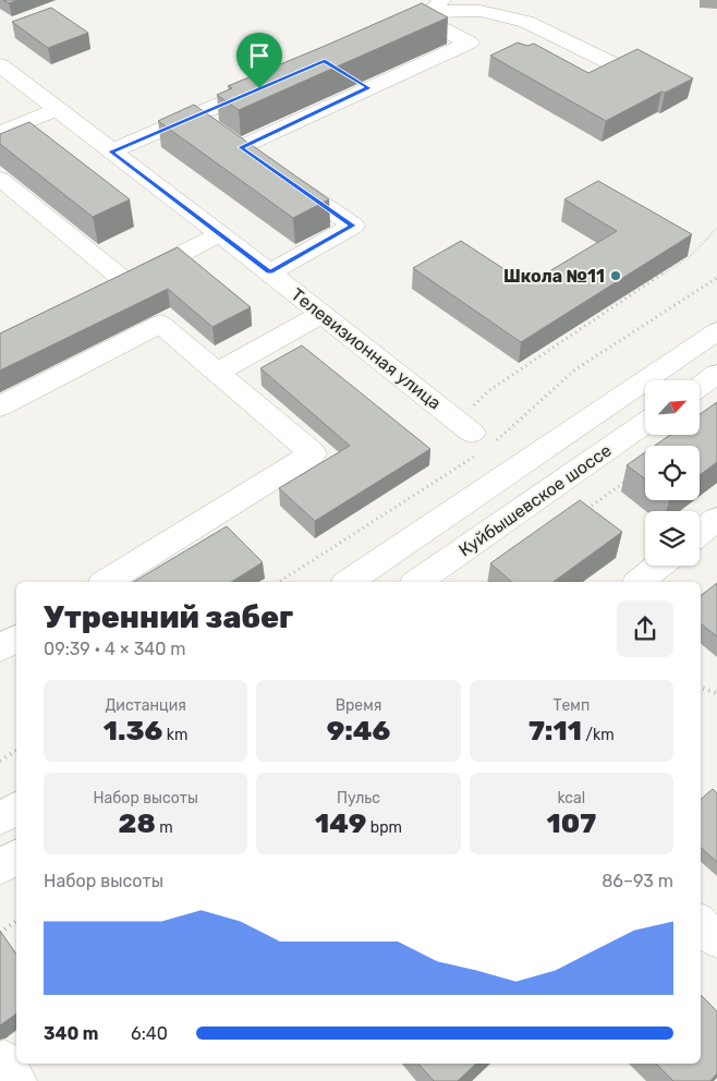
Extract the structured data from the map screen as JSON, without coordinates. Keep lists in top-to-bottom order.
{
  "streets": {
    "main road": ["Телевизионная улица", "Куйбышевское шоссе"]
  },
  "places": ["Школа №11"],
  "north": "top right",
  "page": {
    "heading": ["Утренний забег", "09:39 · 4 × 340 m"],
    "stats": [
      ["Дистанция", "1.36 km"],
      ["Время", "9:46"],
      ["Темп", "7:11 /km"],
      ["Набор высоты", "28 m"],
      ["Пульс", "149 bpm"],
      ["kcal", "107"]
    ],
    "chart": ["Набор высоты", "86–93 m"],
    "list": [
      {
        "name": "340 m",
        "note": "6:40"
      }
    ]
  }
}
